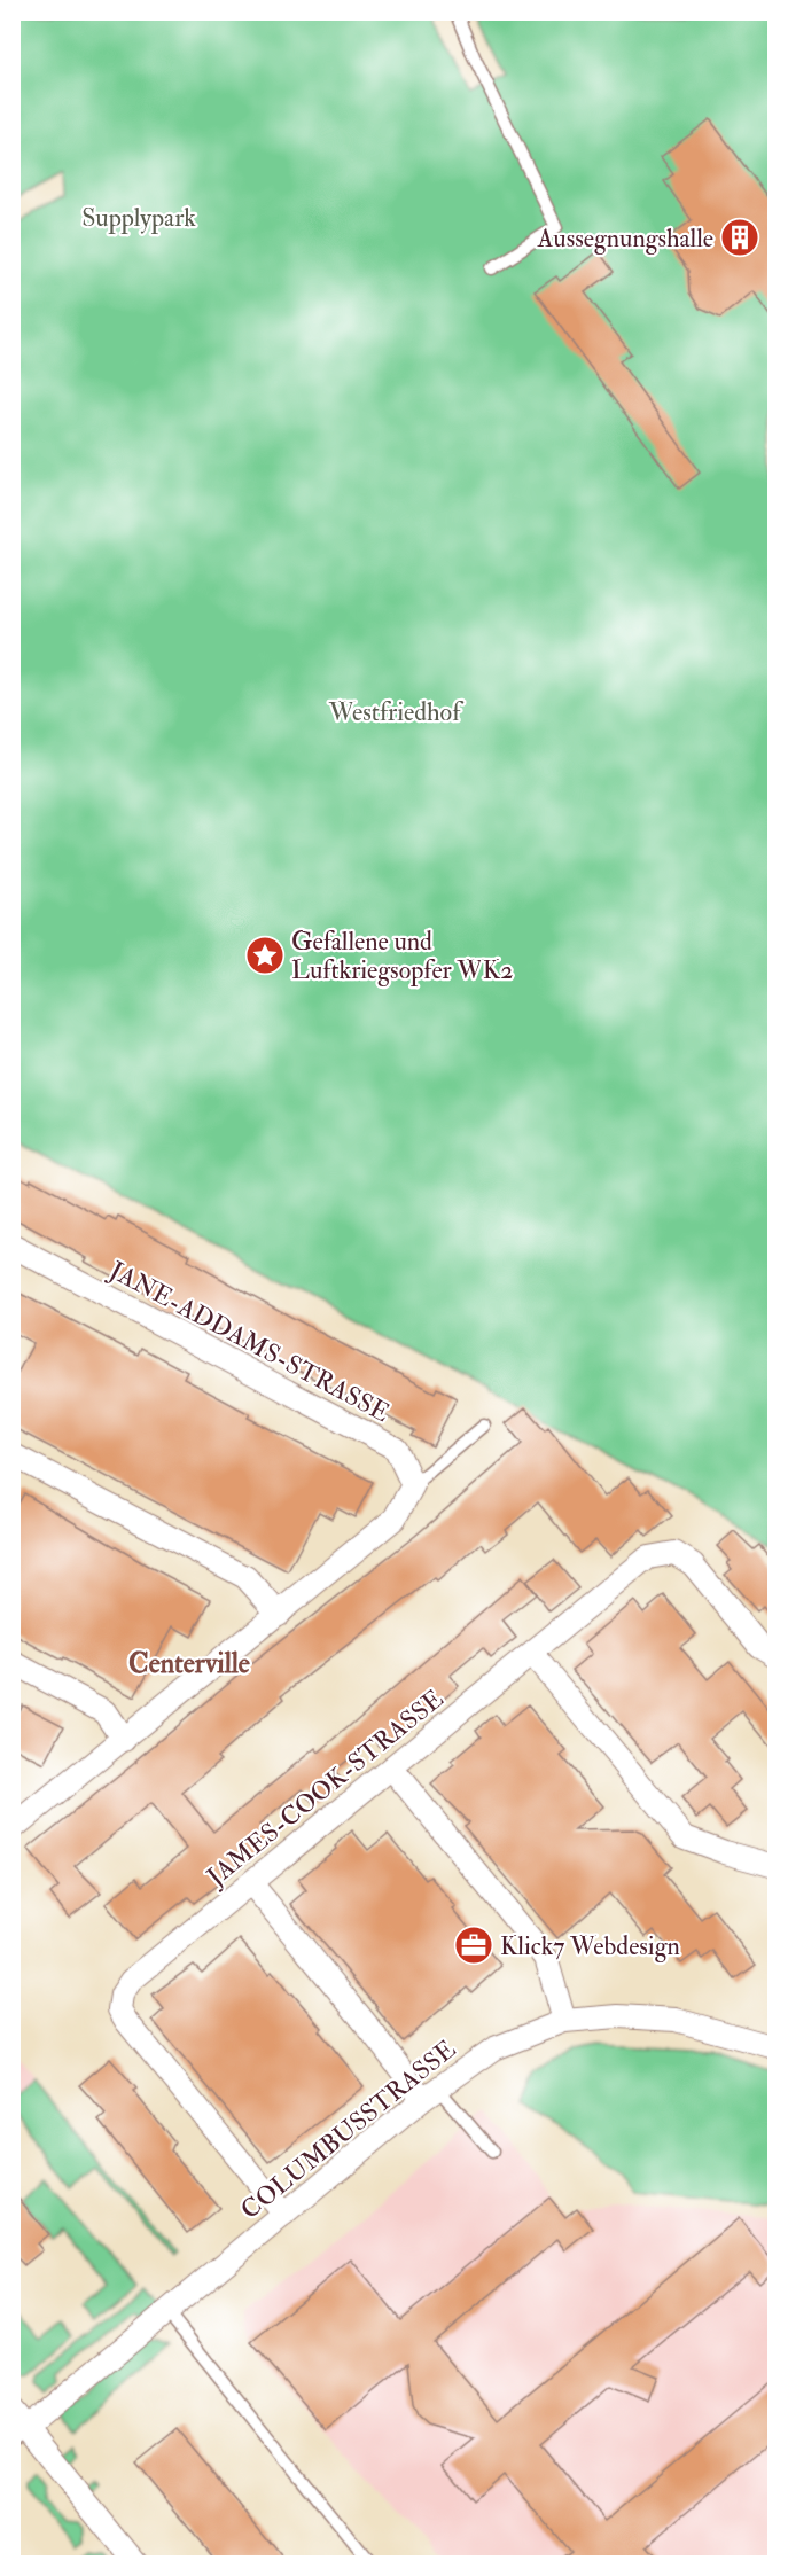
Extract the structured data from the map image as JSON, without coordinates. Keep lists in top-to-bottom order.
{
  "streets": {
    "street": ["JANE-ADDAMS-STRASSE", "JAMES-COOK-STRASSE", "COLUMBUSSTRASSE"]
  },
  "crossings": [
    ["JAMES-COOK-STRASSE", "COLUMBUSSTRASSE"]
  ],
  "districts": ["Centerville"],
  "parks": ["Supplypark", "Westfriedhof"],
  "places": {
    "building": ["Aussegnungshalle"],
    "place": ["Gefallene und Luftkriegsopfer WK2"],
    "office": ["Klick7 Webdesign"]
  }
}
